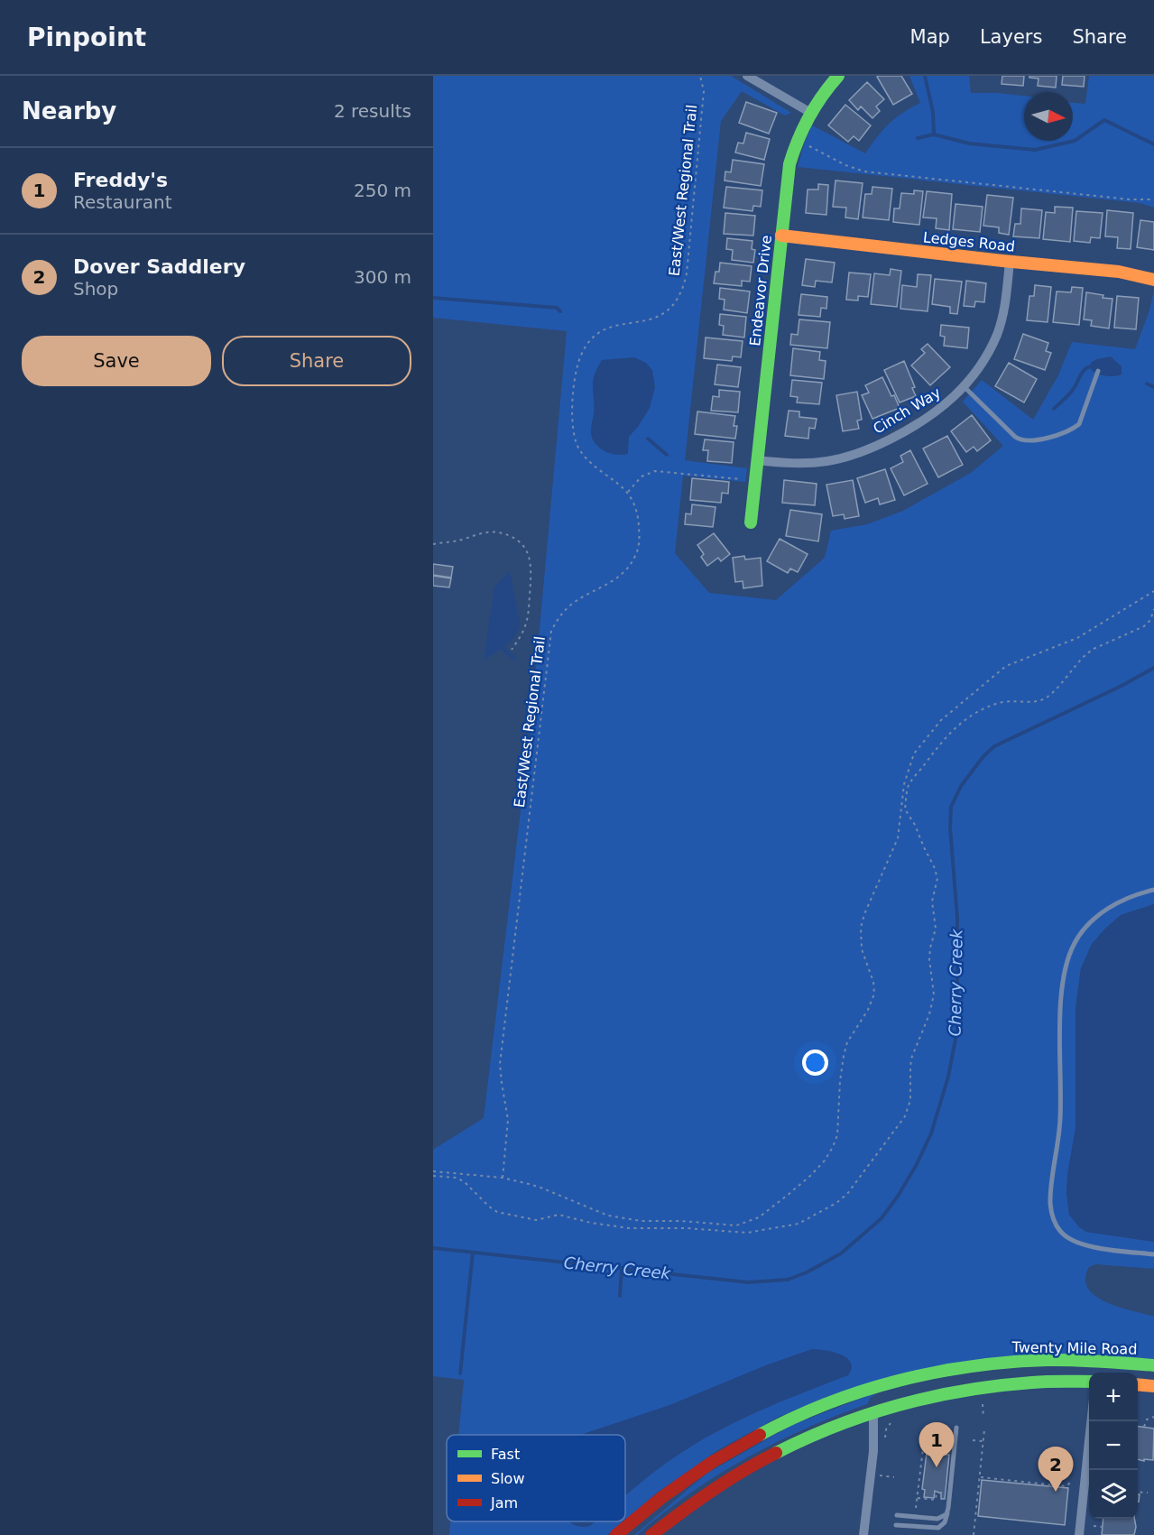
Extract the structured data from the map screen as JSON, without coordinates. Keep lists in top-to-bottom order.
{
  "streets": {
    "main road": ["Ledges Road", "Endeavor Drive", "Twenty Mile Road"],
    "street": ["Cinch Way"],
    "path": ["East/West Regional Trail"]
  },
  "crossings": [
    ["Ledges Road", "Endeavor Drive"],
    ["Ledges Road", "Cinch Way"],
    ["Endeavor Drive", "Cinch Way"]
  ],
  "water": ["Cherry Creek"],
  "legend": ["Fast", "Slow", "Jam"],
  "north": "right",
  "page": {
    "header": "Pinpoint",
    "nav": ["Map", "Layers", "Share"],
    "heading": ["Nearby", "2 results"],
    "list": [
      {
        "mark": "1",
        "name": "Freddy's",
        "note": "Restaurant",
        "value": "250 m"
      },
      {
        "mark": "2",
        "name": "Dover Saddlery",
        "note": "Shop",
        "value": "300 m"
      }
    ],
    "buttons": ["Save", "Share"],
    "map_buttons": ["+", "−"],
    "pins": ["1", "2"]
  }
}
